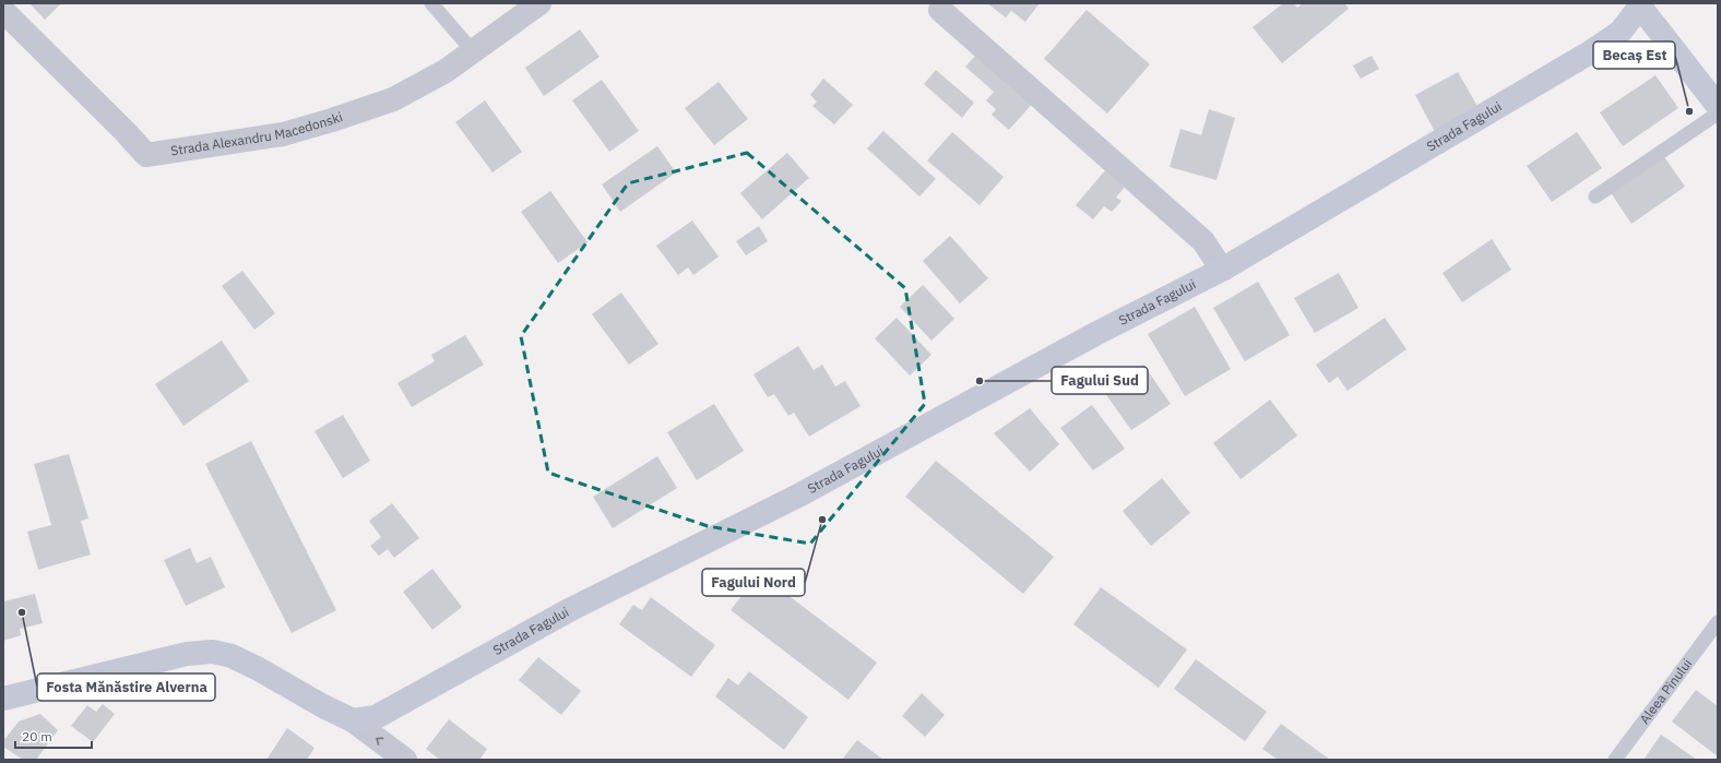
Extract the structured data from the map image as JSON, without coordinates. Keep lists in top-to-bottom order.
{
  "streets": {
    "street": ["Strada Fagului", "Strada Alexandru Macedonski"],
    "lane": ["Aleea Pinului"]
  },
  "places": [
    "Becaș Est",
    "Fagului Sud",
    "Fagului Nord",
    "Fosta Mănăstire Alverna"
  ],
  "scale_bar": "20 m"
}
